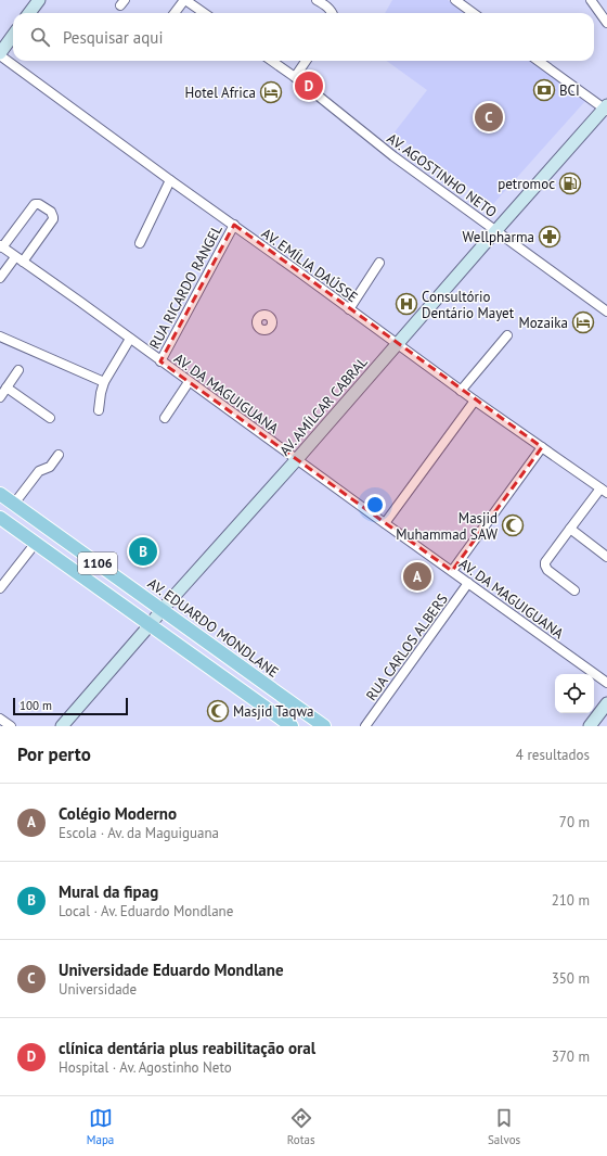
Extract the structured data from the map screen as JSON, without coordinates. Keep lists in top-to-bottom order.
{
  "streets": {
    "main road": ["1106", "AV. EDUARDO MONDLANE"],
    "street": [
      "AV. AGOSTINHO NETO",
      "AV. EMÍLIA DAÚSSE",
      "RUA RICARDO RANGEL",
      "AV. DA MAGUIGUANA",
      "AV. AMÍLCAR CABRAL",
      "RUA CARLOS ALBERS"
    ]
  },
  "crossings": [
    ["AV. AGOSTINHO NETO", "AV. AMÍLCAR CABRAL"],
    ["AV. EMÍLIA DAÚSSE", "RUA RICARDO RANGEL"],
    ["AV. EMÍLIA DAÚSSE", "AV. AMÍLCAR CABRAL"],
    ["RUA RICARDO RANGEL", "AV. DA MAGUIGUANA"],
    ["AV. DA MAGUIGUANA", "AV. AMÍLCAR CABRAL"],
    ["AV. DA MAGUIGUANA", "RUA CARLOS ALBERS"],
    ["AV. AMÍLCAR CABRAL", "1106"],
    ["AV. AMÍLCAR CABRAL", "AV. EDUARDO MONDLANE"]
  ],
  "places": {
    "bank": ["BCI"],
    "hotel": ["Hotel Africa", "Mozaika"],
    "fuel station": ["petromoc"],
    "pharmacy": ["Wellpharma"],
    "hospital": ["Consultório Dentário Mayet"],
    "mosque": ["Masjid Muhammad SAW", "Masjid Taqwa"]
  },
  "scale_bar": "100 m",
  "page": {
    "search": "Pesquisar aqui",
    "pins": [
      "D",
      "C",
      "B",
      "A"
    ],
    "scale": "100 m",
    "heading": ["Por perto", "4 resultados"],
    "list": [
      {
        "mark": "A",
        "name": "Colégio Moderno",
        "note": "Escola · Av. da Maguiguana",
        "value": "70 m"
      },
      {
        "mark": "B",
        "name": "Mural da fipag",
        "note": "Local · Av. Eduardo Mondlane",
        "value": "210 m"
      },
      {
        "mark": "C",
        "name": "Universidade Eduardo Mondlane",
        "note": "Universidade",
        "value": "350 m"
      },
      {
        "mark": "D",
        "name": "clínica dentária plus reabilitação oral",
        "note": "Hospital · Av. Agostinho Neto",
        "value": "370 m"
      }
    ],
    "nav": ["Mapa", "Rotas", "Salvos"]
  }
}
